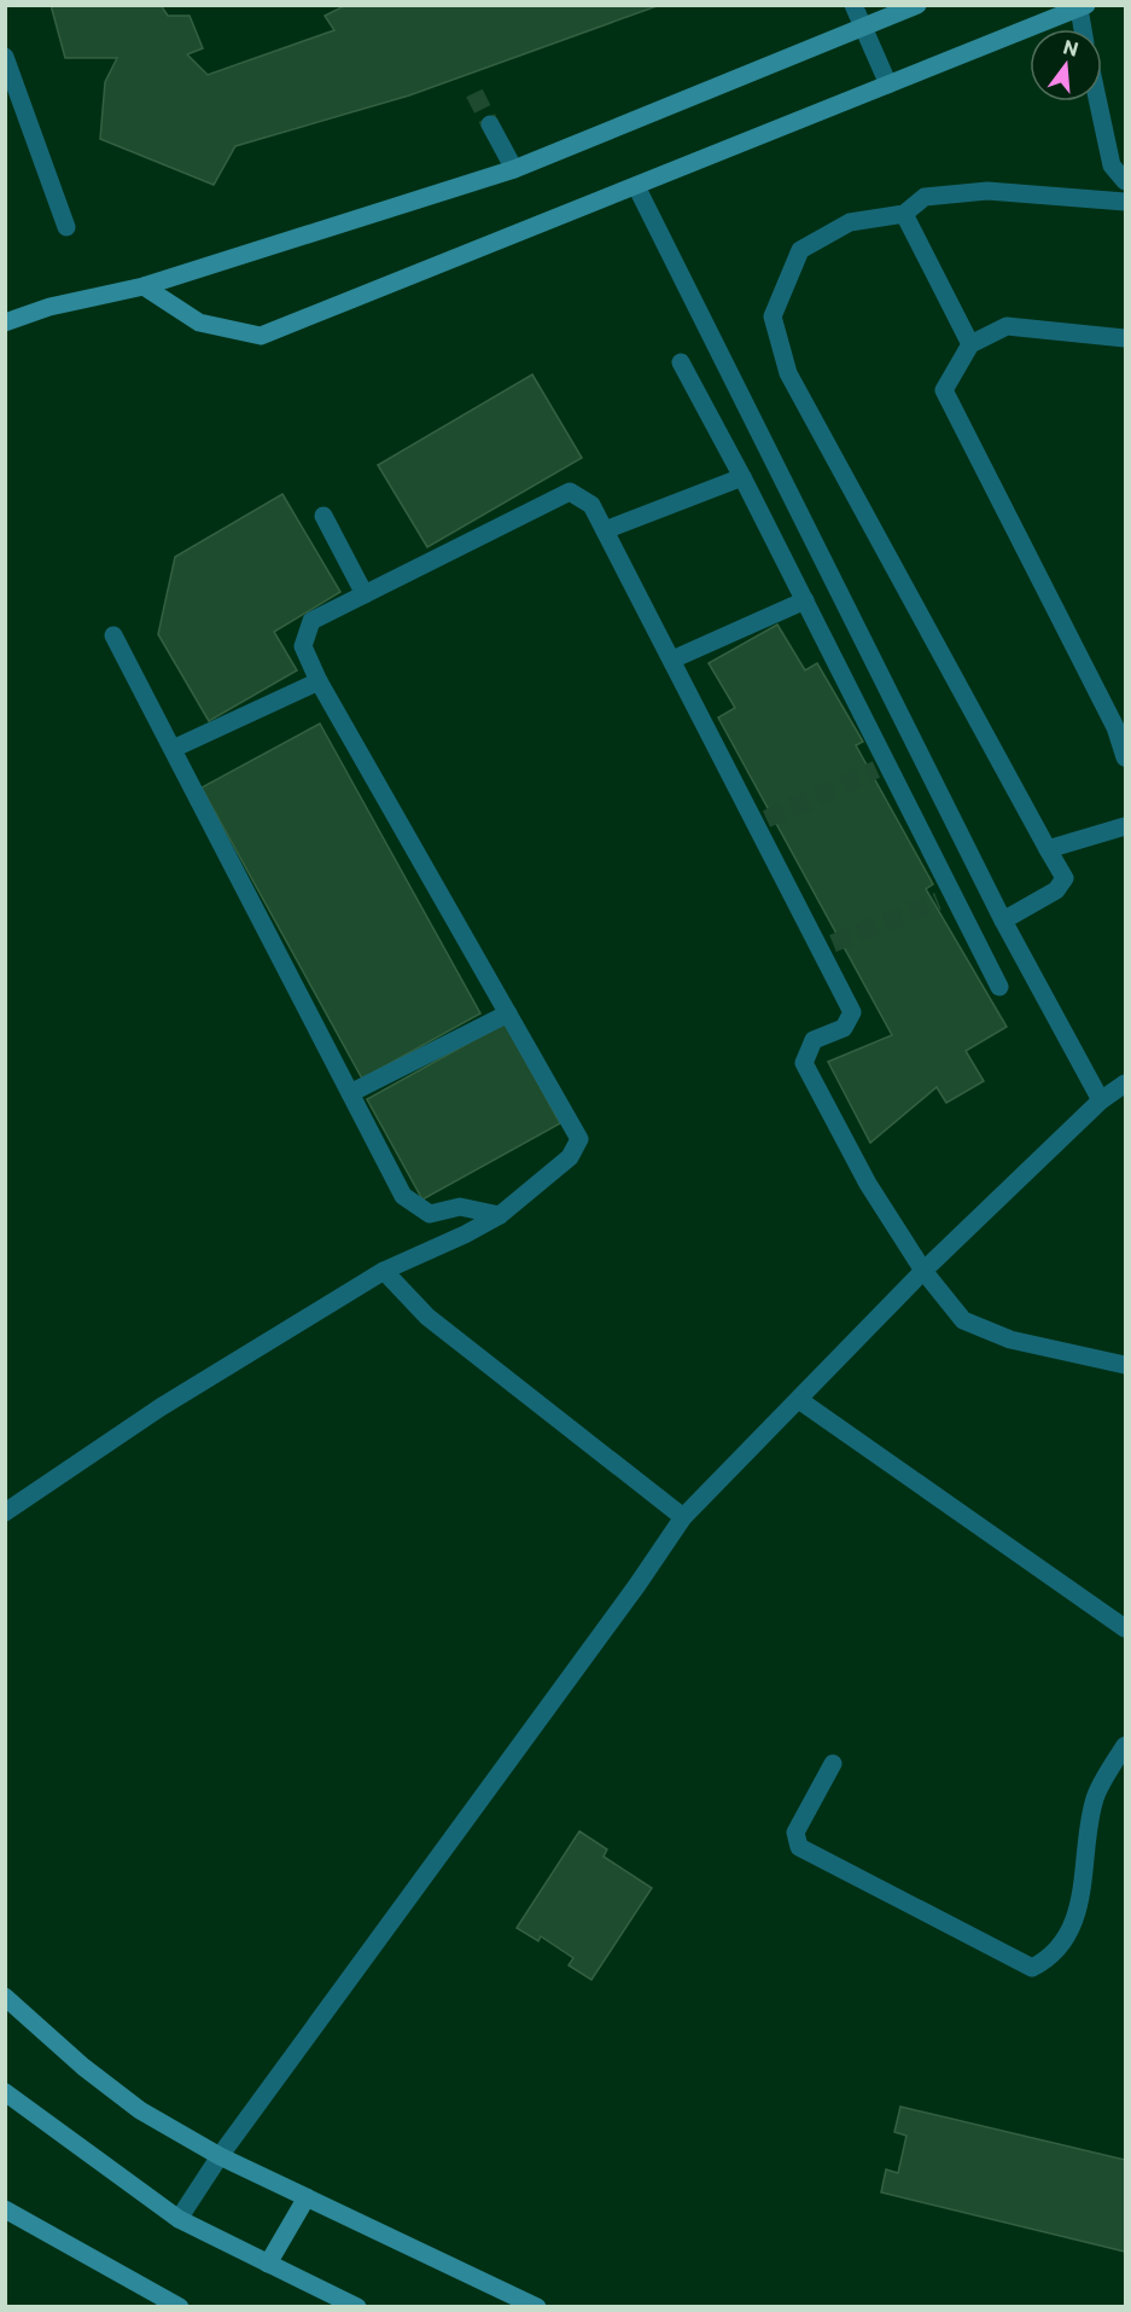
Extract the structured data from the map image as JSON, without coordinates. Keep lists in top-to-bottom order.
{
  "north": "top"
}
